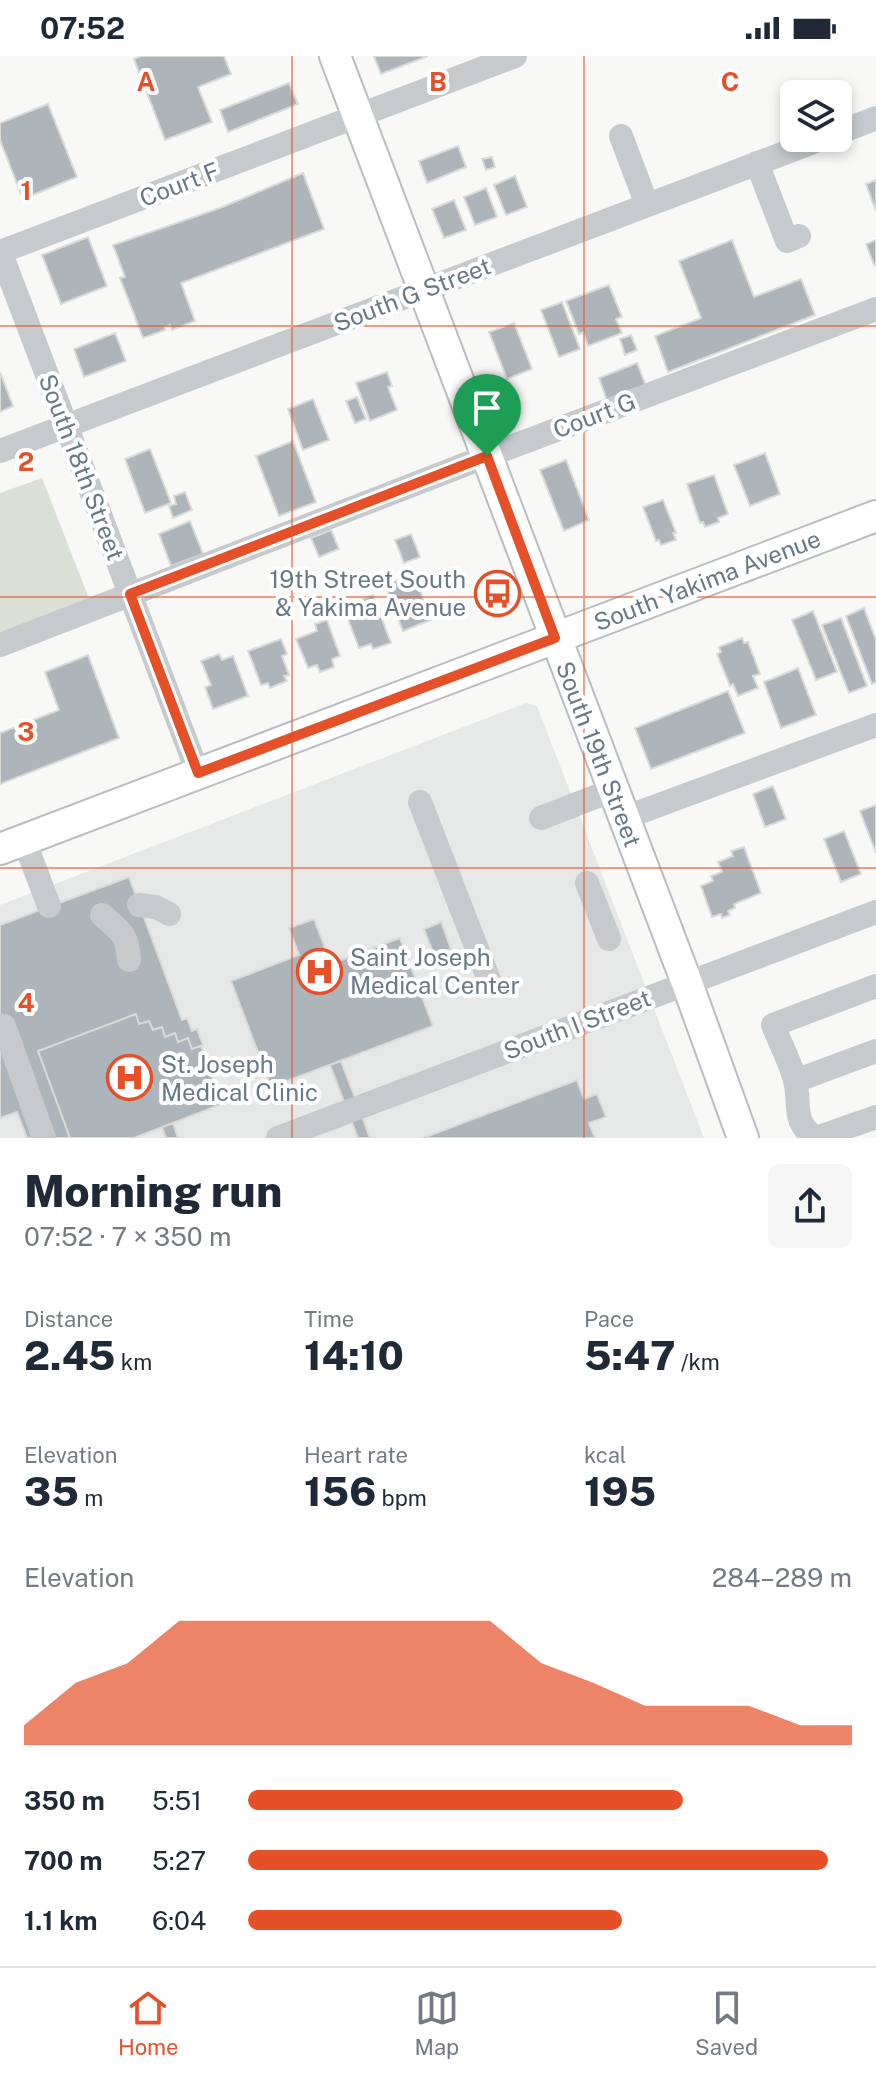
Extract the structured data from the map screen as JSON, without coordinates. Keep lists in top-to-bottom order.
{
  "streets": {
    "main road": ["South Yakima Avenue", "South 19th Street"],
    "street": [
      "Court F",
      "South G Street",
      "Court G",
      "South 18th Street",
      "South I Street"
    ]
  },
  "crossings": [
    ["Court F", "South 18th Street"],
    ["Court F", "South 19th Street"],
    ["South G Street", "South 18th Street"],
    ["South G Street", "South 19th Street"],
    ["Court G", "South 18th Street"],
    ["Court G", "South 19th Street"],
    ["South 18th Street", "South Yakima Avenue"],
    ["South Yakima Avenue", "South 19th Street"],
    ["South 19th Street", "South I Street"]
  ],
  "places": {
    "bus stop": ["19th Street South & Yakima Avenue"],
    "hospital": ["Saint Joseph Medical Center", "St. Joseph Medical Clinic"]
  },
  "page": {
    "status": "07:52",
    "heading": ["Morning run", "07:52 · 7 × 350 m"],
    "stats": [
      ["Distance", "2.45 km"],
      ["Time", "14:10"],
      ["Pace", "5:47 /km"],
      ["Elevation", "35 m"],
      ["Heart rate", "156 bpm"],
      ["kcal", "195"]
    ],
    "chart": ["Elevation", "284–289 m"],
    "list": [
      {
        "name": "350 m",
        "note": "5:51"
      },
      {
        "name": "700 m",
        "note": "5:27"
      },
      {
        "name": "1.1 km",
        "note": "6:04"
      }
    ],
    "tabs": ["Home", "Map", "Saved"]
  },
  "grid": {
    "columns": ["A", "B", "C"],
    "rows": [
      "1",
      "2",
      "3",
      "4"
    ]
  }
}
